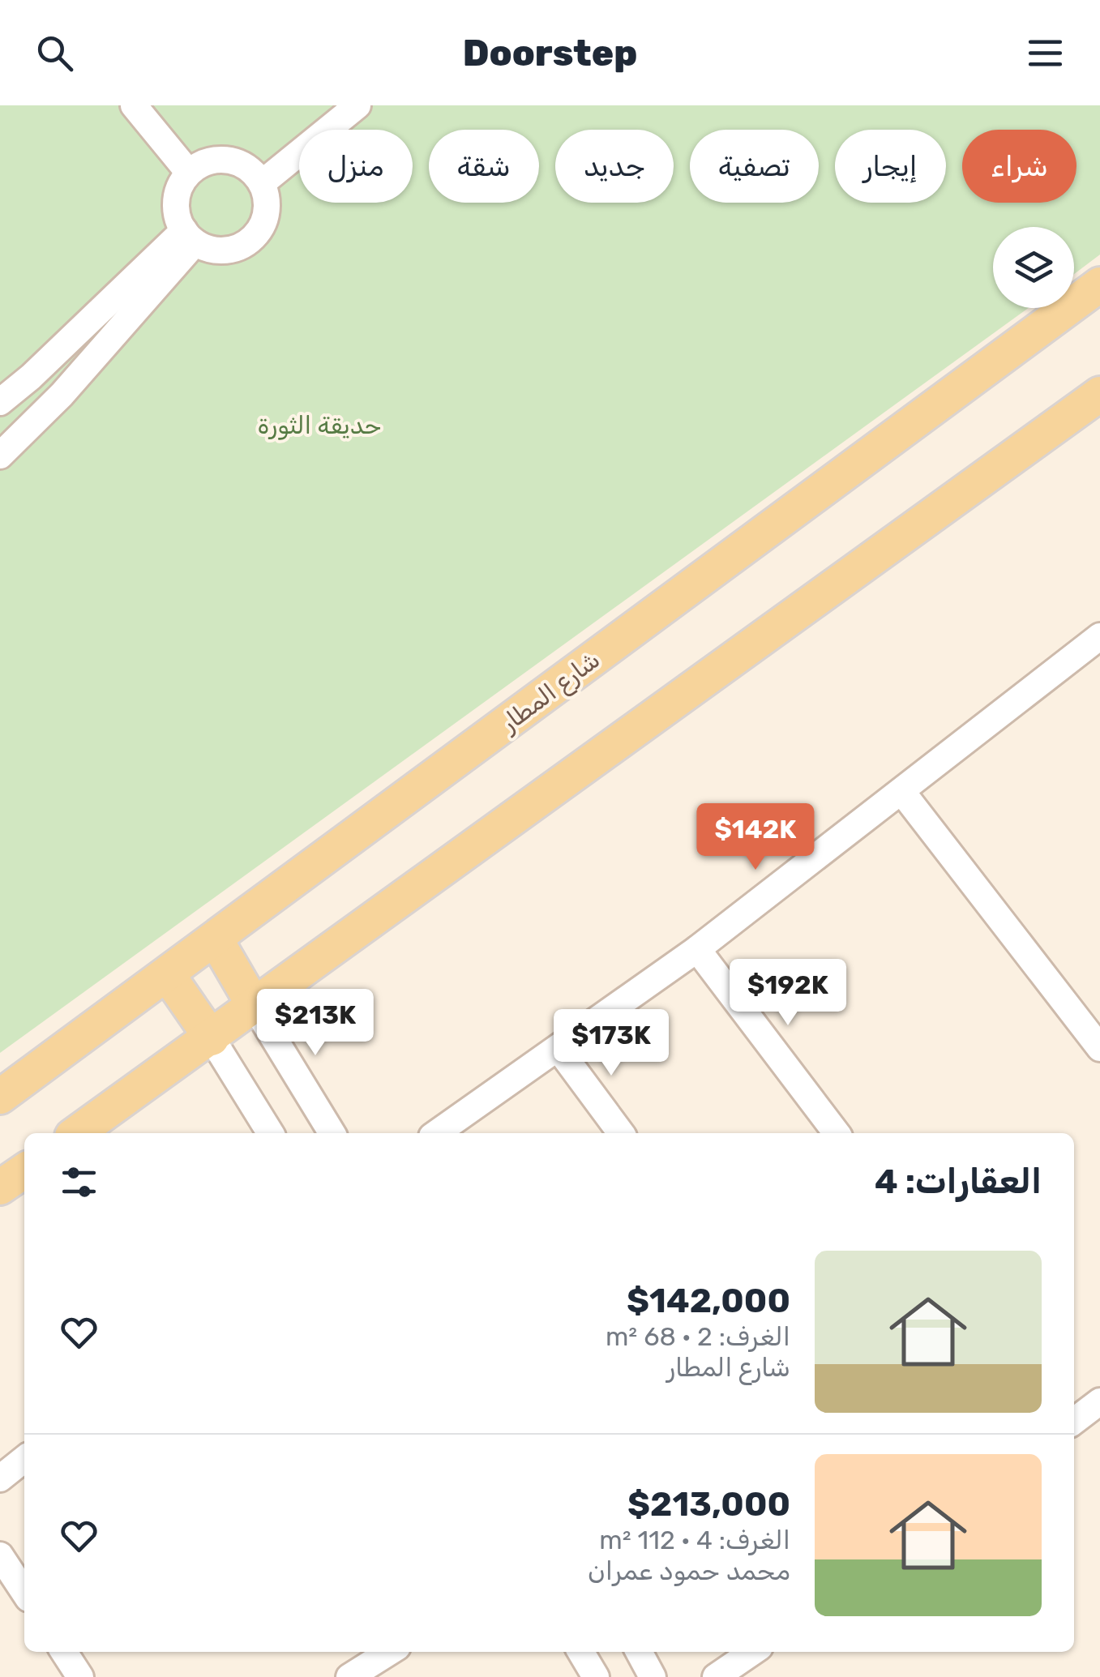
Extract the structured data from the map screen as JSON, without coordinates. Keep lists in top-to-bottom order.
{
  "streets": {
    "main road": ["شارع المطار"]
  },
  "parks": ["حديقة الثورة"],
  "page": {
    "header": "Doorstep",
    "chip": [
      "شراء",
      "إيجار",
      "تصفية",
      "جديد",
      "شقة",
      "منزل"
    ],
    "price": [
      "$142K",
      "$192K",
      "$213K",
      "$173K"
    ],
    "heading": "العقارات: 4",
    "list": [
      {
        "name": "$142,000",
        "note": "الغرف: 2 · 68 m² · شارع المطار"
      },
      {
        "name": "$213,000",
        "note": "الغرف: 4 · 112 m² · محمد حمود عمران"
      }
    ]
  }
}
